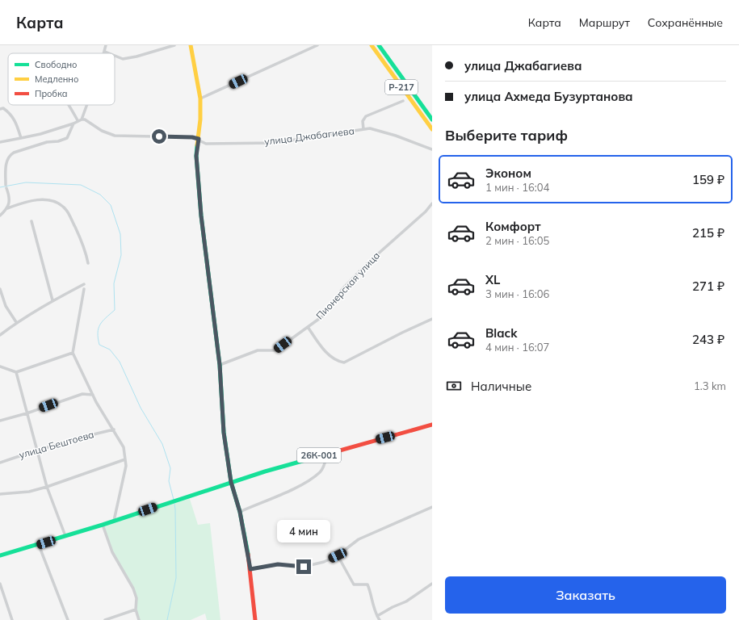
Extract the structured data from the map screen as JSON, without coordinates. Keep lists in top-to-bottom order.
{
  "streets": {
    "main road": ["Р-217", "26К-001"],
    "street": ["улица Джабагиева", "Пионерская улица", "улица Бештоева"]
  },
  "legend": ["Свободно", "Медленно", "Пробка"],
  "page": {
    "header": "Карта",
    "nav": ["Карта", "Маршрут", "Сохранённые"],
    "banner": ["улица Джабагиева", "улица Ахмеда Бузуртанова"],
    "heading": "Выберите тариф",
    "list": [
      {
        "name": "Эконом",
        "note": "1 мин · 16:04",
        "value": "159 ₽"
      },
      {
        "name": "Комфорт",
        "note": "2 мин · 16:05",
        "value": "215 ₽"
      },
      {
        "name": "XL",
        "note": "3 мин · 16:06",
        "value": "271 ₽"
      },
      {
        "name": "Black",
        "note": "4 мин · 16:07",
        "value": "243 ₽"
      }
    ],
    "pay": ["Наличные", "1.3 km"],
    "bubble": "4 мин",
    "buttons": "Заказать"
  }
}
